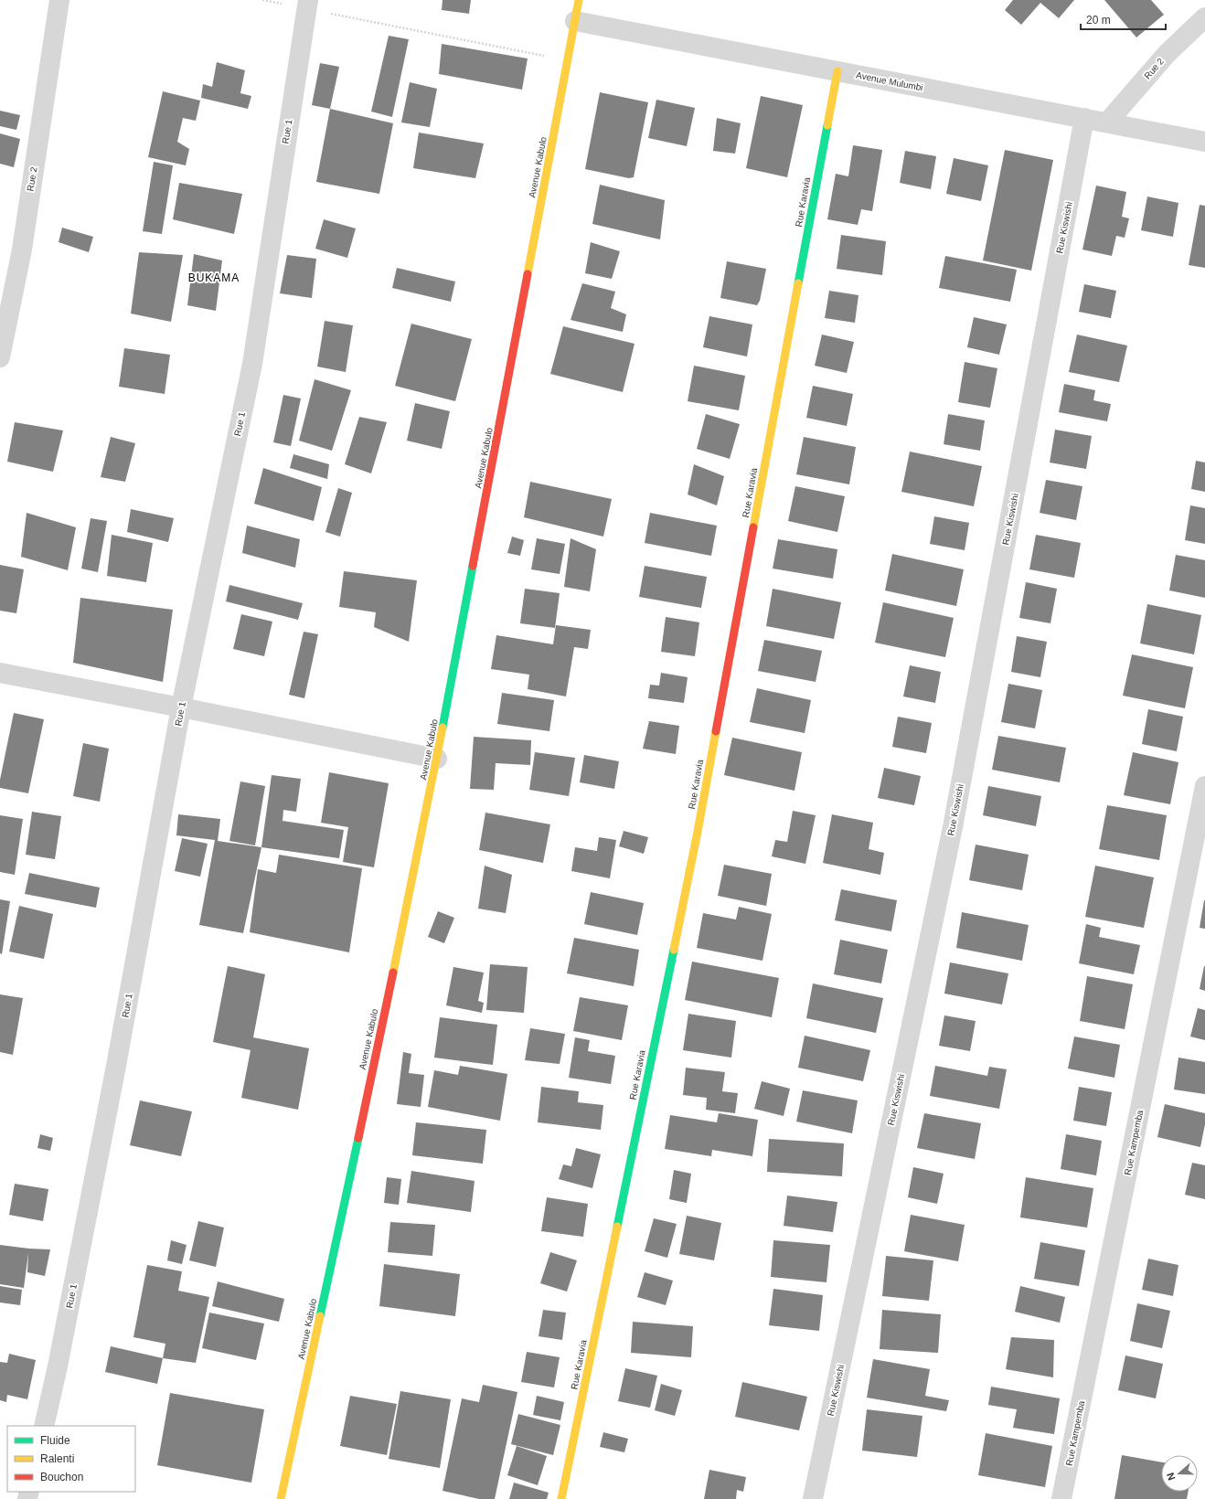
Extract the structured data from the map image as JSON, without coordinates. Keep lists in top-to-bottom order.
{
  "streets": {
    "street": [
      "Rue 2",
      "Avenue Mulumbi",
      "Rue 1",
      "Avenue Kabulo",
      "Rue Karavia",
      "Rue Kiswishi",
      "Rue Kampemba"
    ]
  },
  "crossings": [
    ["Rue 2", "Avenue Mulumbi"],
    ["Avenue Mulumbi", "Avenue Kabulo"],
    ["Avenue Mulumbi", "Rue Karavia"],
    ["Avenue Mulumbi", "Rue Kiswishi"]
  ],
  "districts": ["BUKAMA"],
  "legend": ["Fluide", "Ralenti", "Bouchon"],
  "scale_bar": "20 m",
  "north": "left"
}
